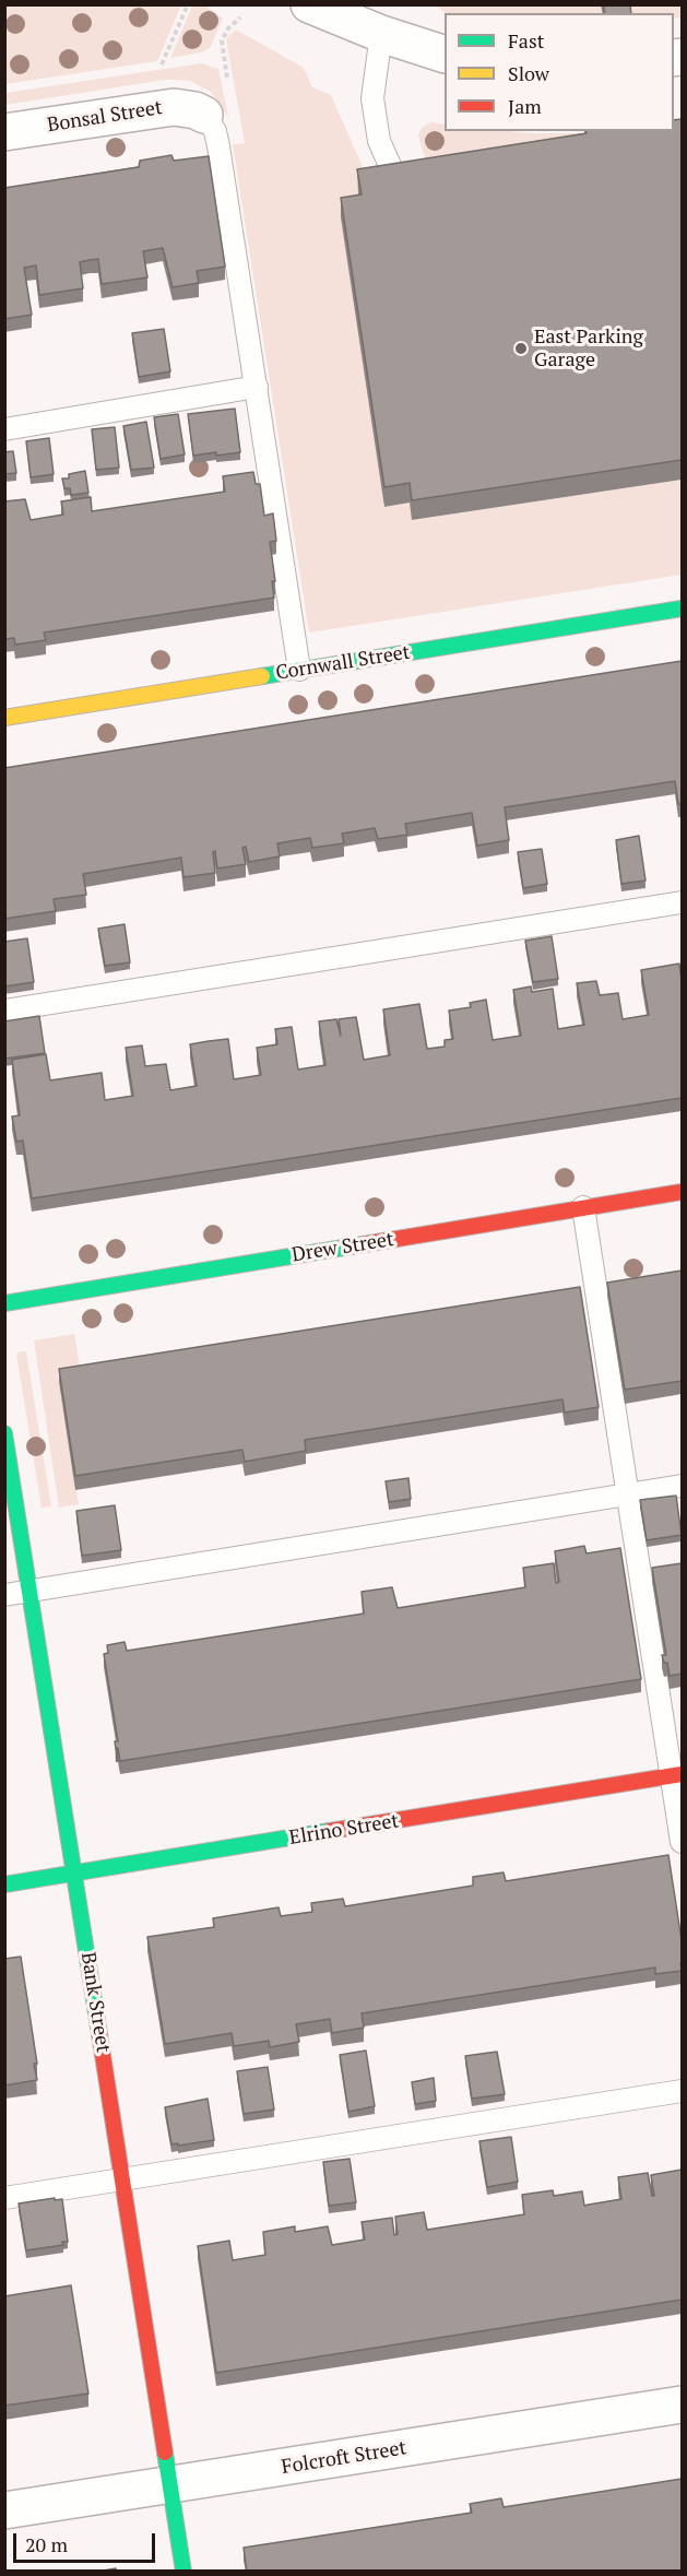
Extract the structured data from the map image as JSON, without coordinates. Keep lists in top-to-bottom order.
{
  "streets": {
    "street": [
      "Bonsal Street",
      "Cornwall Street",
      "Drew Street",
      "Elrino Street",
      "Bank Street",
      "Folcroft Street"
    ]
  },
  "crossings": [
    ["Elrino Street", "Bank Street"],
    ["Bank Street", "Folcroft Street"]
  ],
  "places": ["East Parking Garage"],
  "legend": ["Fast", "Slow", "Jam"],
  "scale_bar": "20 m"
}
